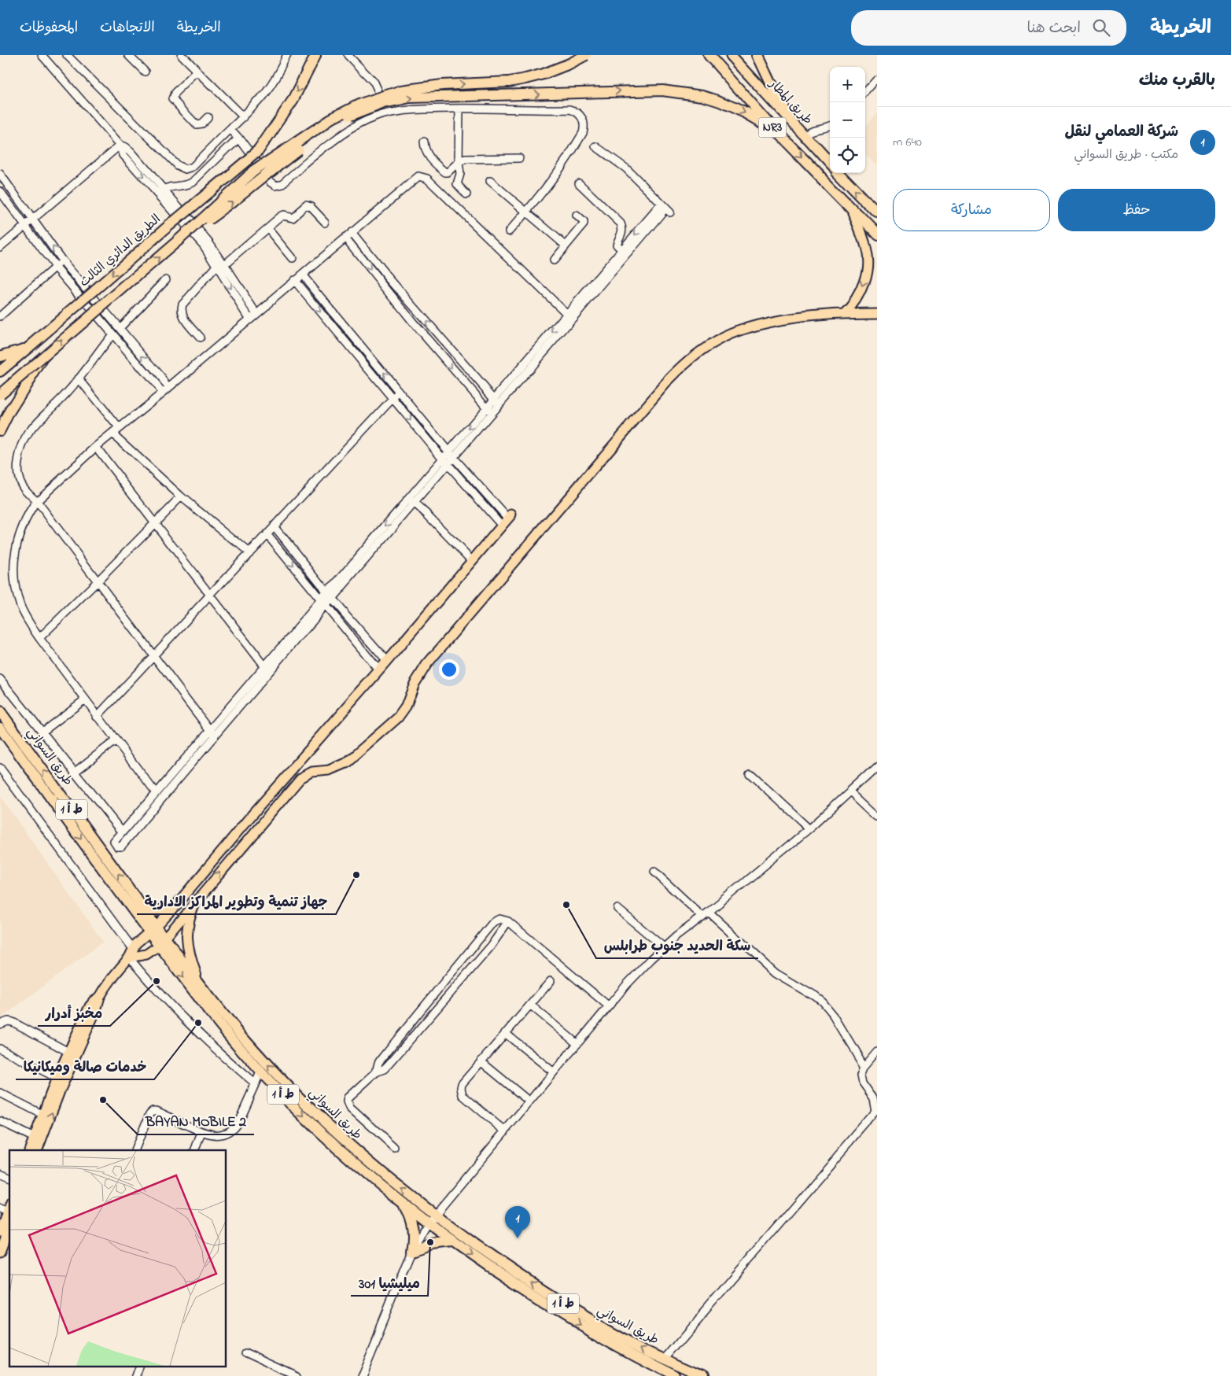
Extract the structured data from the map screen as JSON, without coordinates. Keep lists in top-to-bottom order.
{
  "streets": {
    "highway": [
      "طريق المطار",
      "NR3",
      "الطريق الدائري الثالث",
      "طريق السواني",
      "ط أ 1"
    ]
  },
  "places": [
    "جهاز تنمية وتطوير المراكز الادارية",
    "سكة الحديد جنوب طرابلس",
    "مخبز أدرار",
    "خدمات صالة وميكانيكا",
    "BAYAN MOBILE 2",
    "ميليشيا 301"
  ],
  "page": {
    "header": "الخريطة",
    "search": "ابحث هنا",
    "nav": ["الخريطة", "الاتجاهات", "المحفوظات"],
    "heading": "بالقرب منك",
    "map_buttons": ["+", "−"],
    "list": [
      {
        "mark": "1",
        "name": "شركة العمامي لنقل",
        "note": "مكتب · طريق السواني",
        "value": "640 m"
      }
    ],
    "buttons": ["حفظ", "مشاركة"],
    "pins": "1"
  }
}
